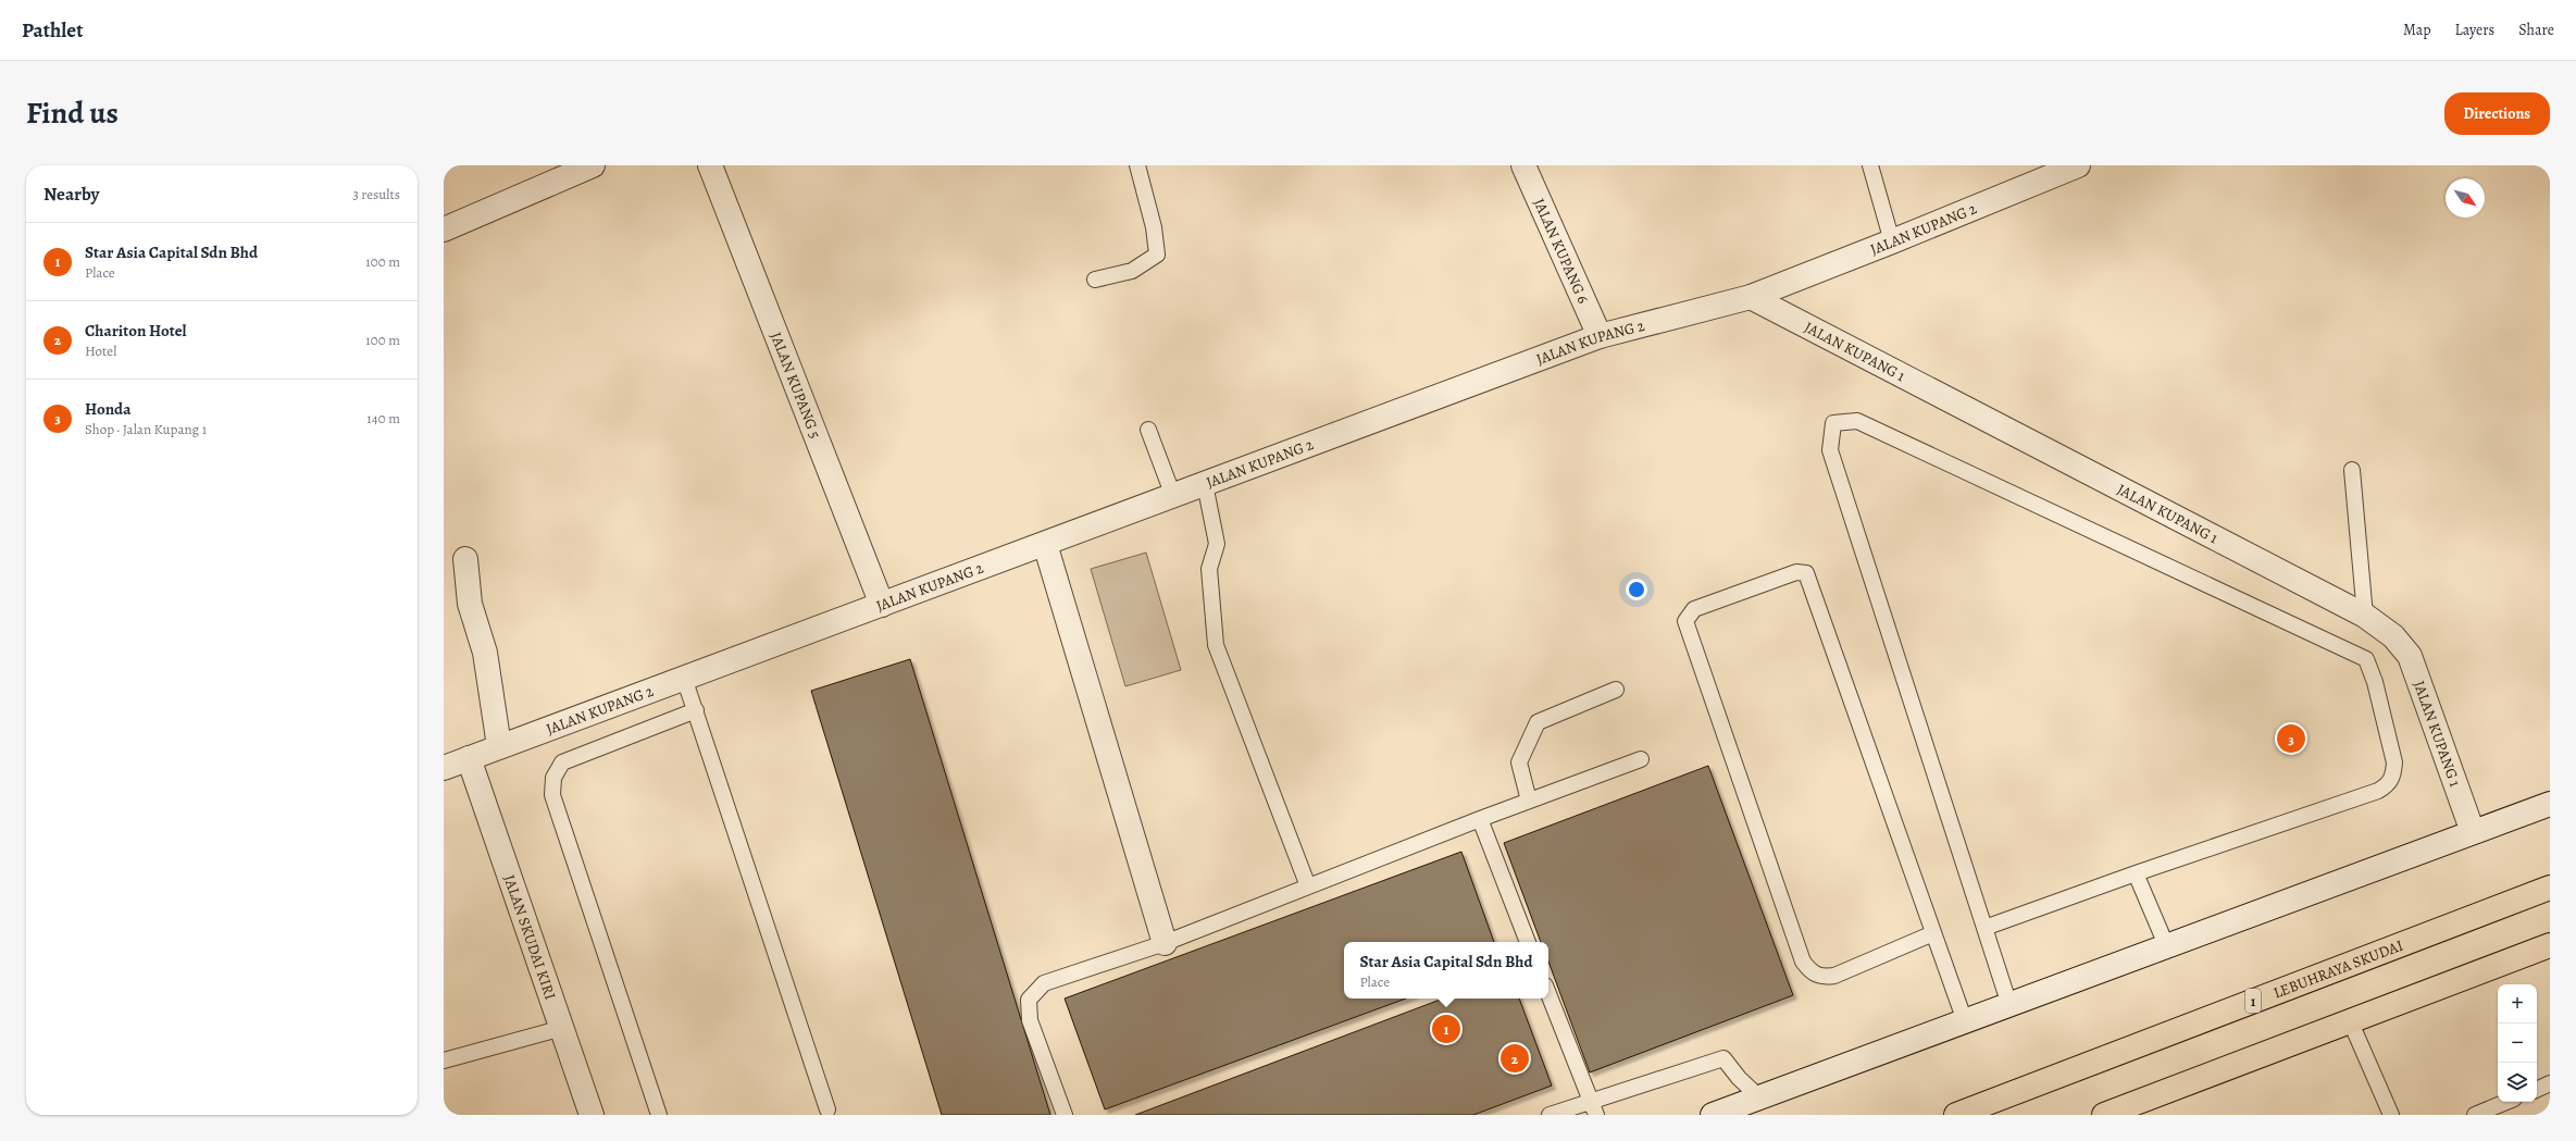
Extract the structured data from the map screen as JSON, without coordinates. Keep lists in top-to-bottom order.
{
  "streets": {
    "highway": ["LEBUHRAYA SKUDAI", "1"],
    "street": [
      "JALAN KUPANG 2",
      "JALAN KUPANG 6",
      "JALAN KUPANG 1",
      "JALAN KUPANG 5",
      "JALAN SKUDAI KIRI"
    ]
  },
  "crossings": [
    ["JALAN KUPANG 2", "JALAN KUPANG 6"],
    ["JALAN KUPANG 2", "JALAN KUPANG 1"],
    ["JALAN KUPANG 2", "JALAN KUPANG 5"],
    ["JALAN KUPANG 2", "JALAN SKUDAI KIRI"]
  ],
  "north": "bottom right",
  "page": {
    "header": "Pathlet",
    "nav": ["Map", "Layers", "Share"],
    "title": "Find us",
    "buttons": "Directions",
    "heading": ["Nearby", "3 results"],
    "list": [
      {
        "mark": "1",
        "name": "Star Asia Capital Sdn Bhd",
        "note": "Place",
        "value": "100 m"
      },
      {
        "mark": "2",
        "name": "Chariton Hotel",
        "note": "Hotel",
        "value": "100 m"
      },
      {
        "mark": "3",
        "name": "Honda",
        "note": "Shop · Jalan Kupang 1",
        "value": "140 m"
      }
    ],
    "pins": ["3", "1", "2"],
    "popup": ["Star Asia Capital Sdn Bhd", "Place"],
    "map_buttons": ["+", "−"]
  }
}
